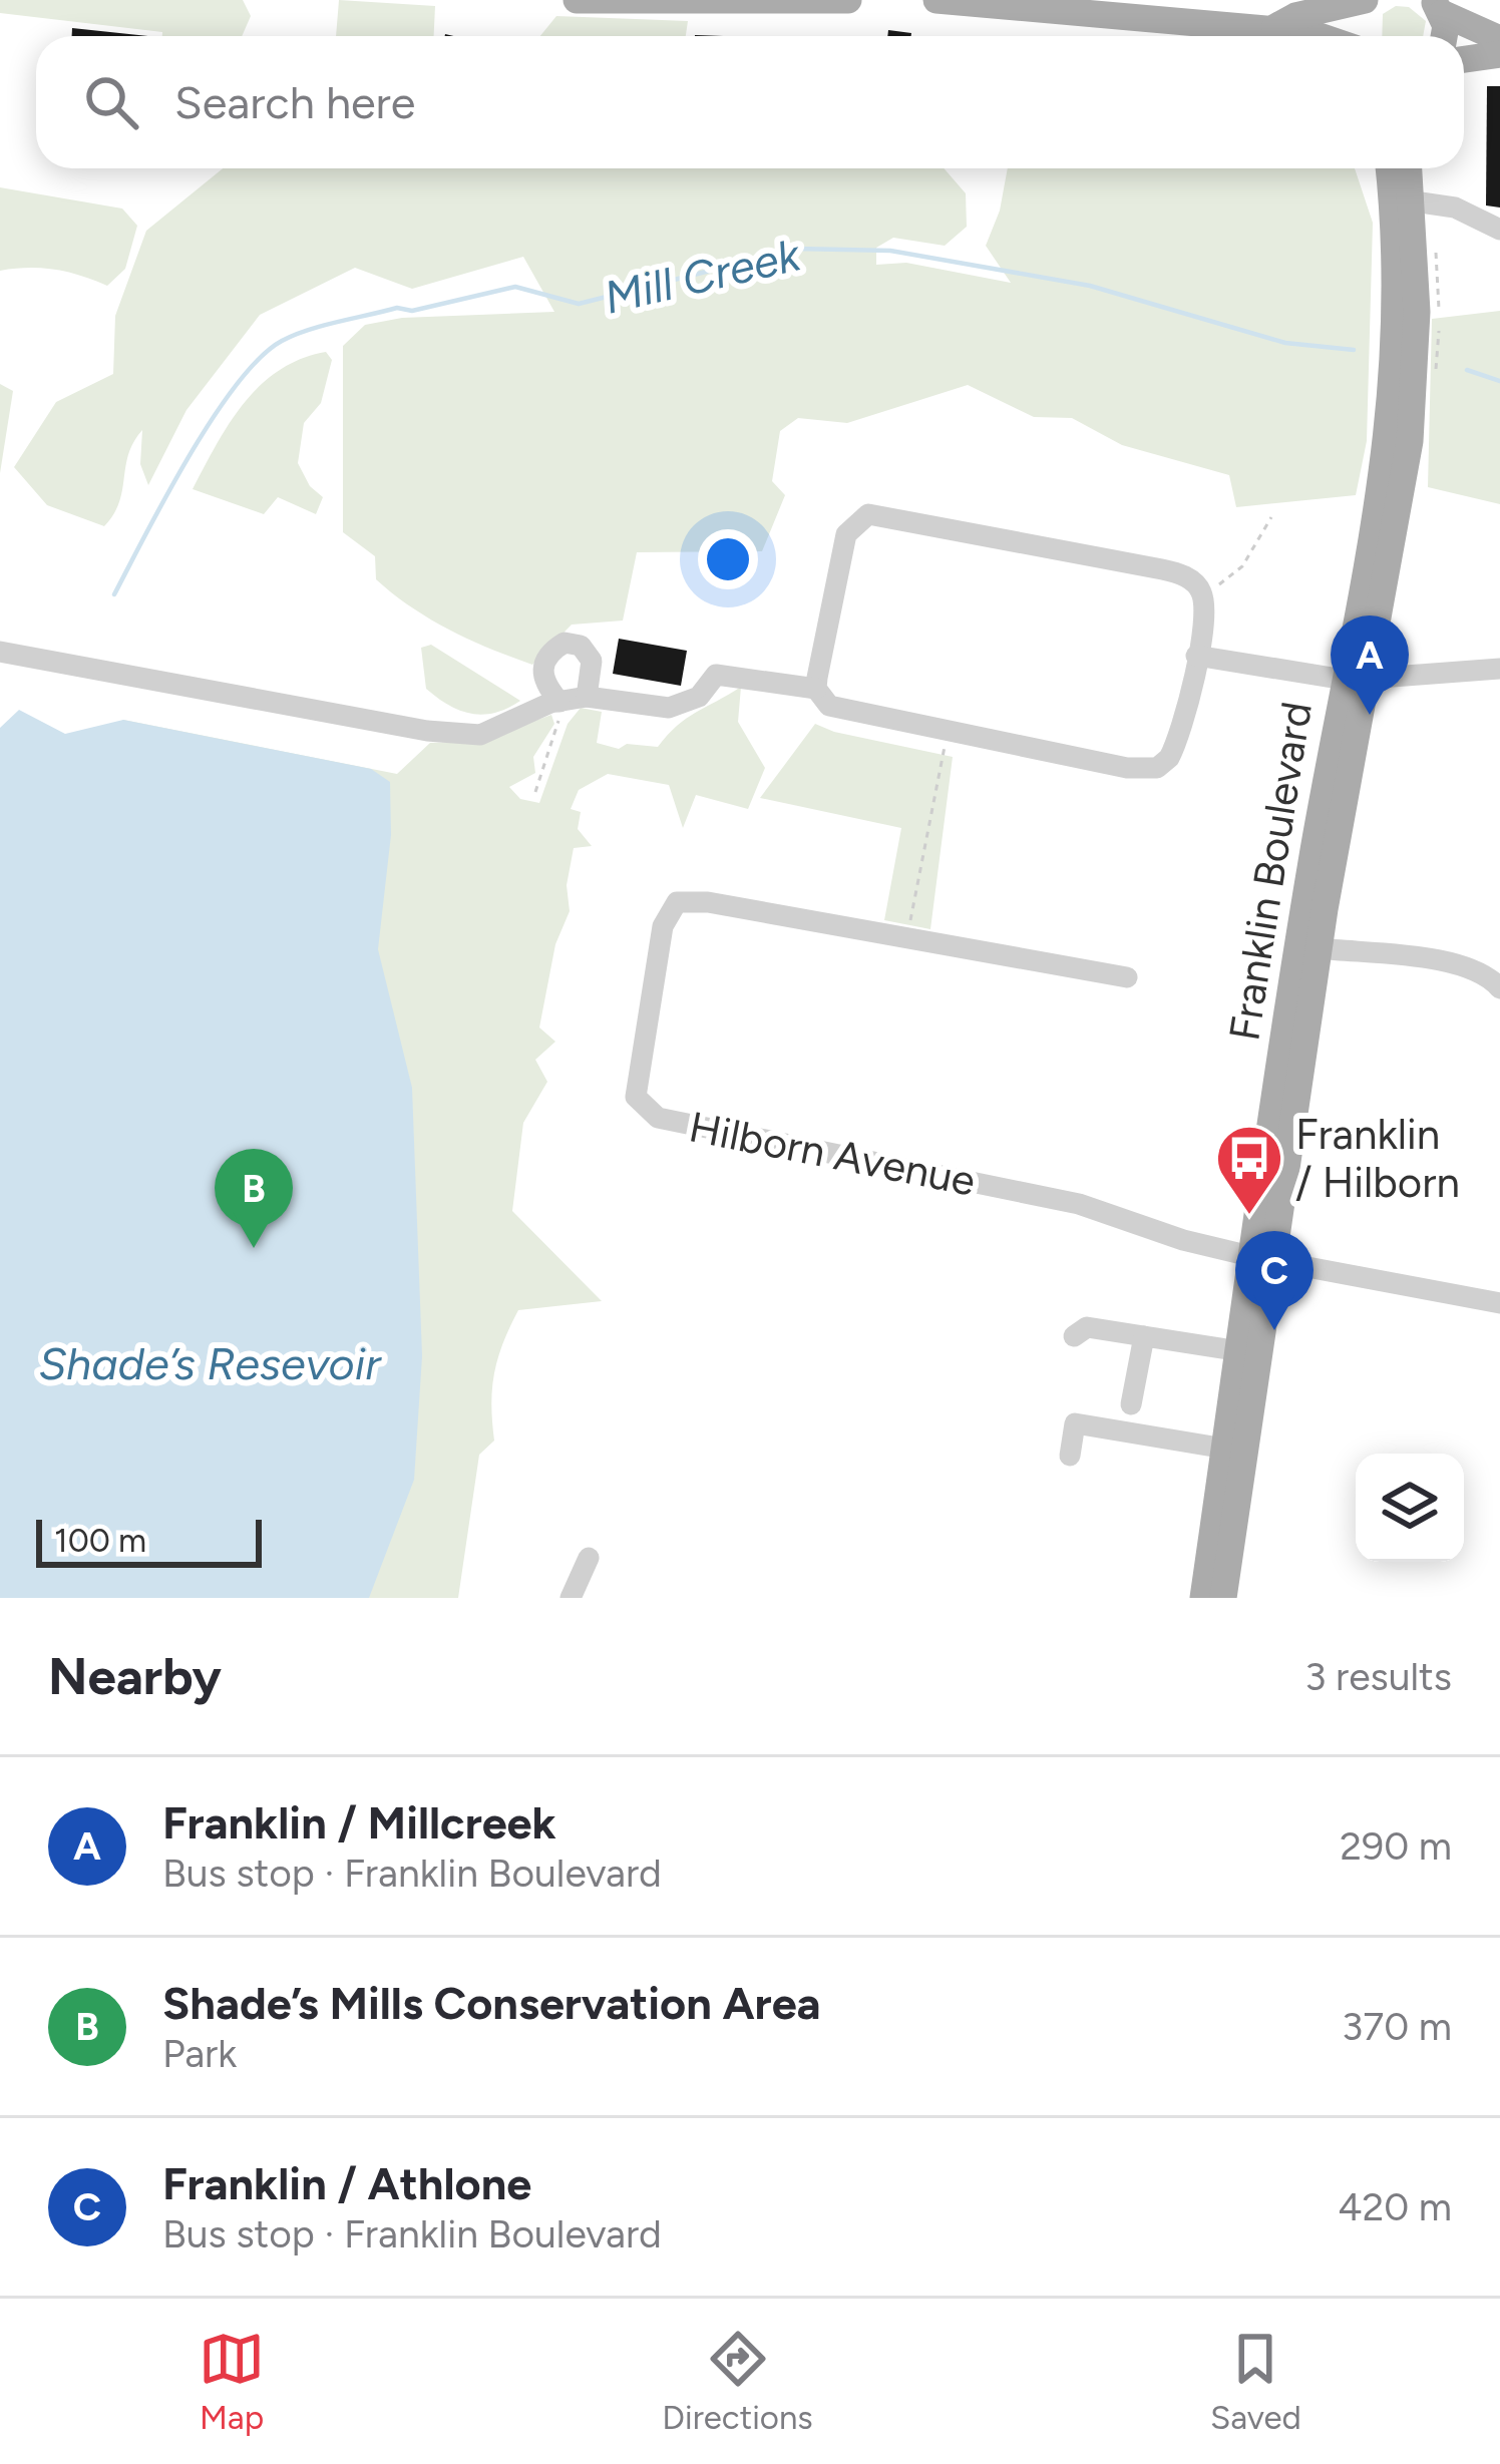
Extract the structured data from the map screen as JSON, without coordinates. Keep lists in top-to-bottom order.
{
  "streets": {
    "main road": ["Franklin Boulevard"],
    "street": ["Hilborn Avenue"]
  },
  "crossings": [
    ["Franklin Boulevard", "Hilborn Avenue"]
  ],
  "water": ["Mill Creek", "Shade’s Resevoir"],
  "places": {
    "bus stop": ["Franklin / Hilborn"]
  },
  "scale_bar": "100 m",
  "page": {
    "search": "Search here",
    "pins": ["A", "B", "C"],
    "scale": "100 m",
    "heading": ["Nearby", "3 results"],
    "list": [
      {
        "mark": "A",
        "name": "Franklin / Millcreek",
        "note": "Bus stop · Franklin Boulevard",
        "value": "290 m"
      },
      {
        "mark": "B",
        "name": "Shade’s Mills Conservation Area",
        "note": "Park",
        "value": "370 m"
      },
      {
        "mark": "C",
        "name": "Franklin / Athlone",
        "note": "Bus stop · Franklin Boulevard",
        "value": "420 m"
      }
    ],
    "nav": ["Map", "Directions", "Saved"]
  }
}
